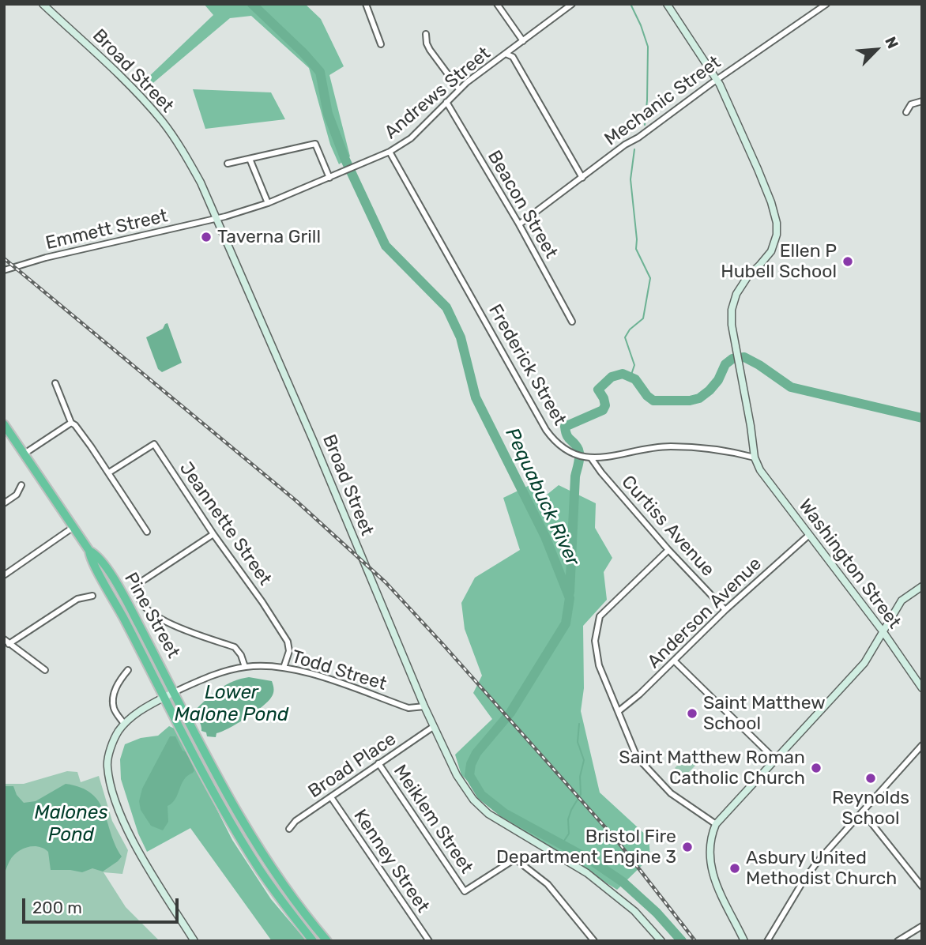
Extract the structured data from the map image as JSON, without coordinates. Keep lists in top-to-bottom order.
{
  "streets": {
    "highway": ["Pine Street"],
    "main road": ["Broad Street", "Washington Street"],
    "street": [
      "Andrews Street",
      "Mechanic Street",
      "Beacon Street",
      "Emmett Street",
      "Frederick Street",
      "Jeannette Street",
      "Curtiss Avenue",
      "Anderson Avenue",
      "Todd Street",
      "Broad Place",
      "Meiklem Street",
      "Kenney Street"
    ]
  },
  "crossings": [
    ["Broad Street", "Andrews Street"],
    ["Broad Street", "Emmett Street"],
    ["Broad Street", "Todd Street"],
    ["Broad Street", "Broad Place"],
    ["Andrews Street", "Beacon Street"],
    ["Andrews Street", "Emmett Street"],
    ["Andrews Street", "Frederick Street"],
    ["Mechanic Street", "Beacon Street"],
    ["Frederick Street", "Curtiss Avenue"],
    ["Frederick Street", "Washington Street"],
    ["Jeannette Street", "Todd Street"],
    ["Curtiss Avenue", "Anderson Avenue"],
    ["Washington Street", "Anderson Avenue"],
    ["Pine Street", "Todd Street"],
    ["Broad Place", "Meiklem Street"],
    ["Broad Place", "Kenney Street"]
  ],
  "water": ["Pequabuck River", "Lower Malone Pond", "Malones Pond"],
  "places": [
    "Taverna Grill",
    "Ellen P Hubell School",
    "Saint Matthew School",
    "Saint Matthew Roman Catholic Church",
    "Reynolds School",
    "Bristol Fire Department Engine 3",
    "Asbury United Methodist Church"
  ],
  "scale_bar": "200 m",
  "north": "top right"
}
